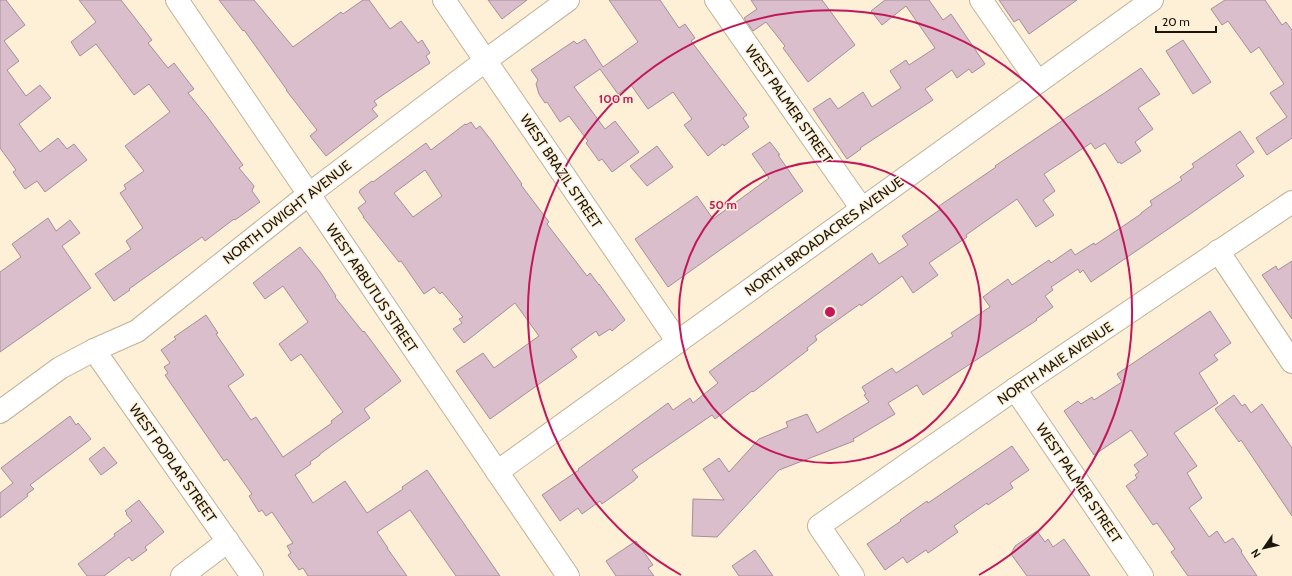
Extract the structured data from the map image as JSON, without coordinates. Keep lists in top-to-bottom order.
{
  "streets": {
    "street": [
      "WEST PALMER STREET",
      "WEST BRAZIL STREET",
      "NORTH DWIGHT AVENUE",
      "NORTH BROADACRES AVENUE",
      "WEST ARBUTUS STREET",
      "NORTH MAIE AVENUE",
      "WEST POPLAR STREET"
    ]
  },
  "crossings": [
    ["WEST PALMER STREET", "NORTH BROADACRES AVENUE"],
    ["WEST PALMER STREET", "NORTH MAIE AVENUE"],
    ["WEST BRAZIL STREET", "NORTH DWIGHT AVENUE"],
    ["WEST BRAZIL STREET", "NORTH BROADACRES AVENUE"],
    ["NORTH DWIGHT AVENUE", "WEST ARBUTUS STREET"],
    ["NORTH DWIGHT AVENUE", "WEST POPLAR STREET"],
    ["NORTH BROADACRES AVENUE", "WEST ARBUTUS STREET"]
  ],
  "scale_bar": "20 m",
  "north": "bottom left",
  "rings": ["100 m", "50 m"]
}
